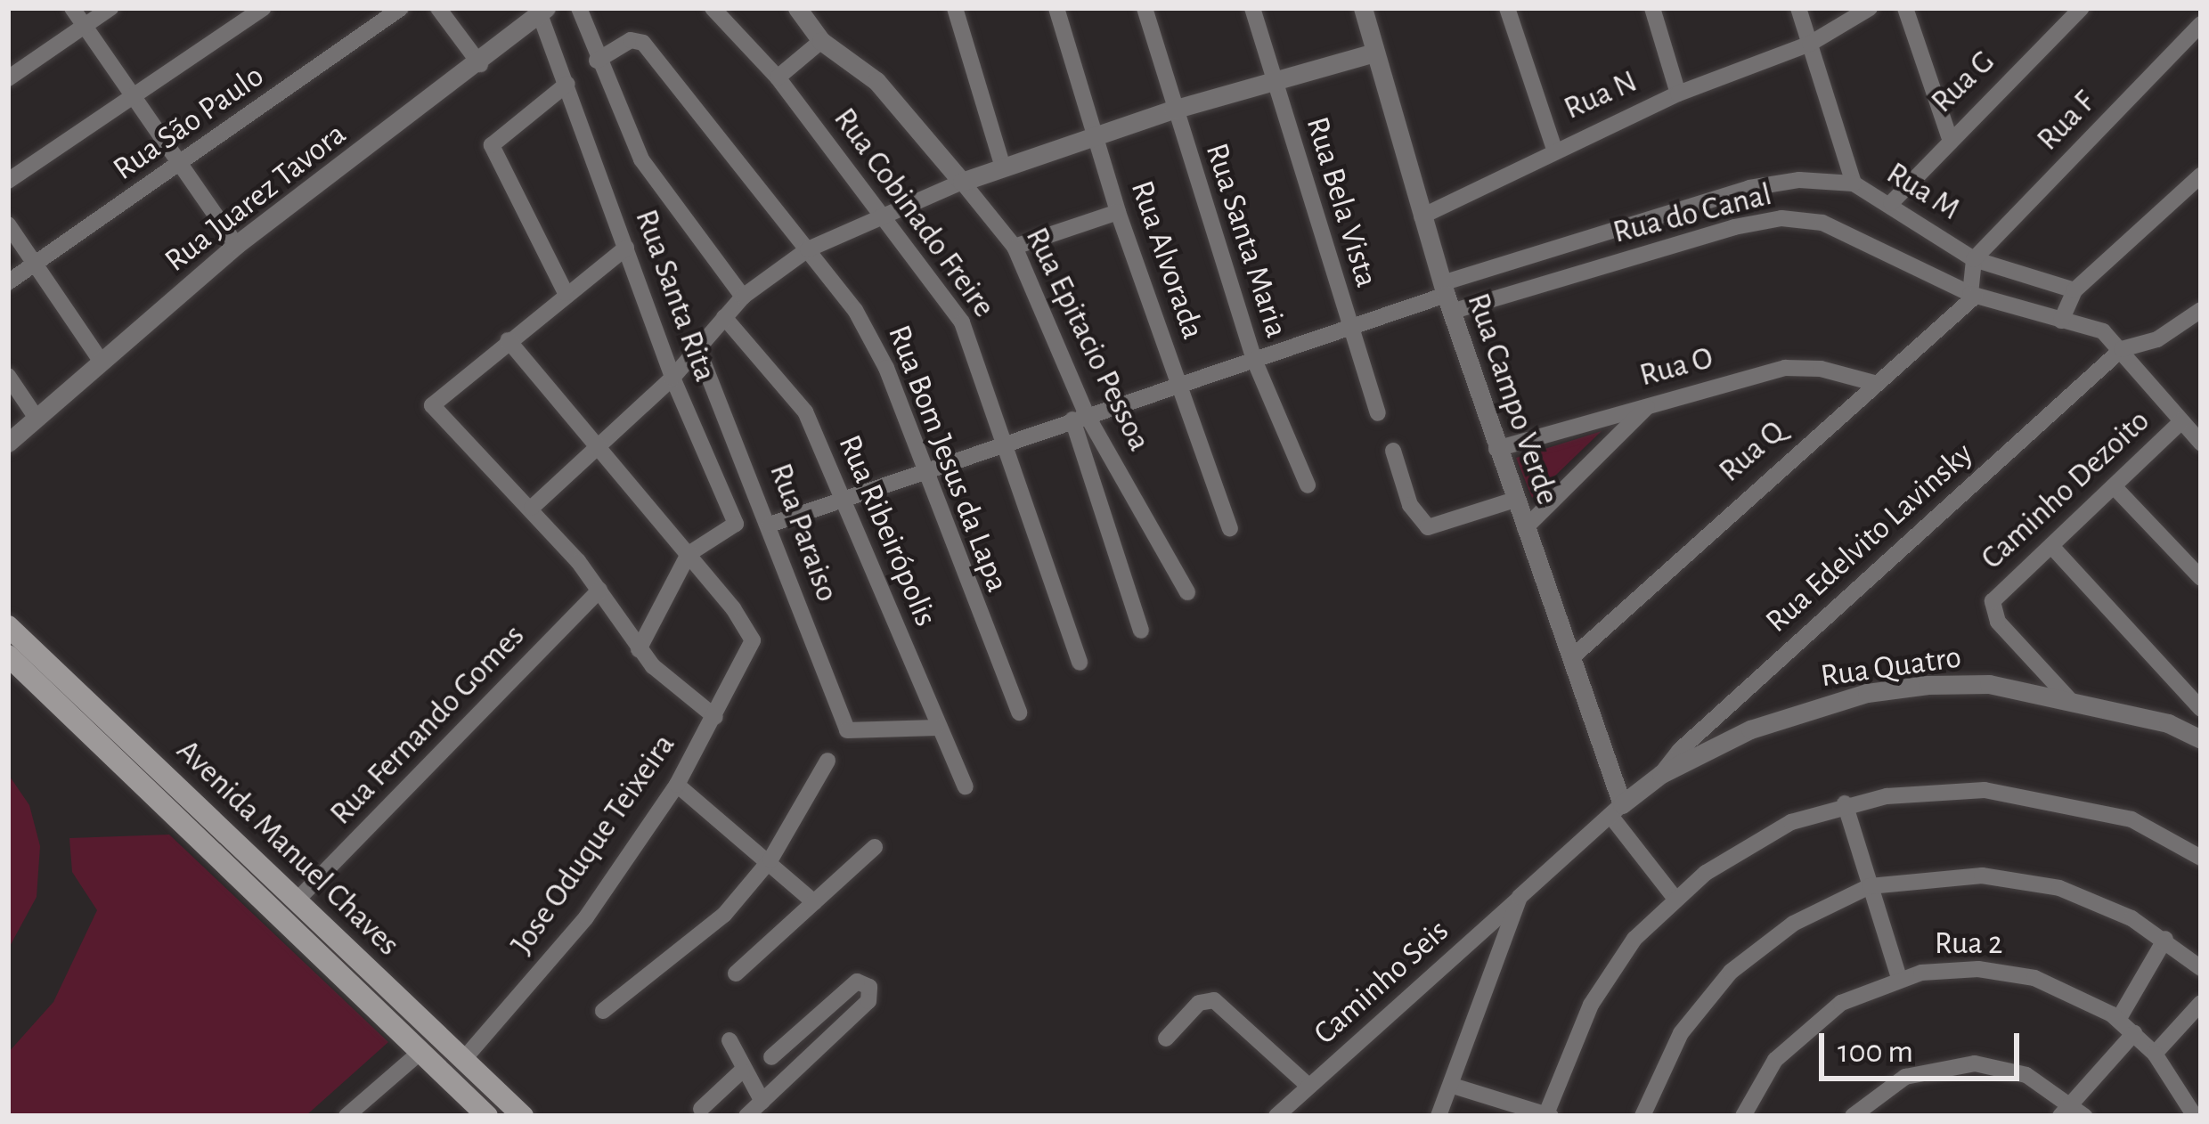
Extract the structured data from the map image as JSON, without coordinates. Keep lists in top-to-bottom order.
{
  "streets": {
    "main road": ["Avenida Manuel Chaves"],
    "street": [
      "Rua G",
      "Rua N",
      "Rua F",
      "Rua São Paulo",
      "Rua M",
      "Rua Juarez Tavora",
      "Rua Bela Vista",
      "Rua Cobinado Freire",
      "Rua do Canal",
      "Rua Santa Maria",
      "Rua Alvorada",
      "Rua Santa Rita",
      "Rua Epitacio Pessoa",
      "Rua O",
      "Rua Campo Verde",
      "Rua Q",
      "Rua Bom Jesus da Lapa",
      "Caminho Dezoito",
      "Rua Ribeirópolis",
      "Rua Paraiso",
      "Rua Edelvito Lavinsky",
      "Rua Quatro",
      "Rua Fernando Gomes",
      "Jose Oduque Teixeira",
      "Rua 2",
      "Caminho Seis"
    ]
  },
  "crossings": [
    ["Rua G", "Rua M"],
    ["Rua N", "Rua M"],
    ["Rua N", "Rua Campo Verde"],
    ["Rua F", "Rua M"],
    ["Rua M", "Rua do Canal"],
    ["Rua Juarez Tavora", "Rua Santa Rita"],
    ["Rua do Canal", "Rua Campo Verde"],
    ["Rua do Canal", "Rua Q"],
    ["Rua do Canal", "Rua Edelvito Lavinsky"],
    ["Rua Santa Rita", "Rua Paraiso"],
    ["Rua Santa Rita", "Jose Oduque Teixeira"],
    ["Rua O", "Rua Campo Verde"],
    ["Rua O", "Rua Q"],
    ["Rua Campo Verde", "Rua Q"],
    ["Rua Campo Verde", "Rua Quatro"],
    ["Rua Campo Verde", "Caminho Seis"],
    ["Caminho Dezoito", "Rua Quatro"],
    ["Rua Ribeirópolis", "Rua Paraiso"],
    ["Rua Edelvito Lavinsky", "Rua Quatro"],
    ["Rua Quatro", "Caminho Seis"],
    ["Rua Fernando Gomes", "Avenida Manuel Chaves"],
    ["Jose Oduque Teixeira", "Avenida Manuel Chaves"]
  ],
  "scale_bar": "100 m"
}
